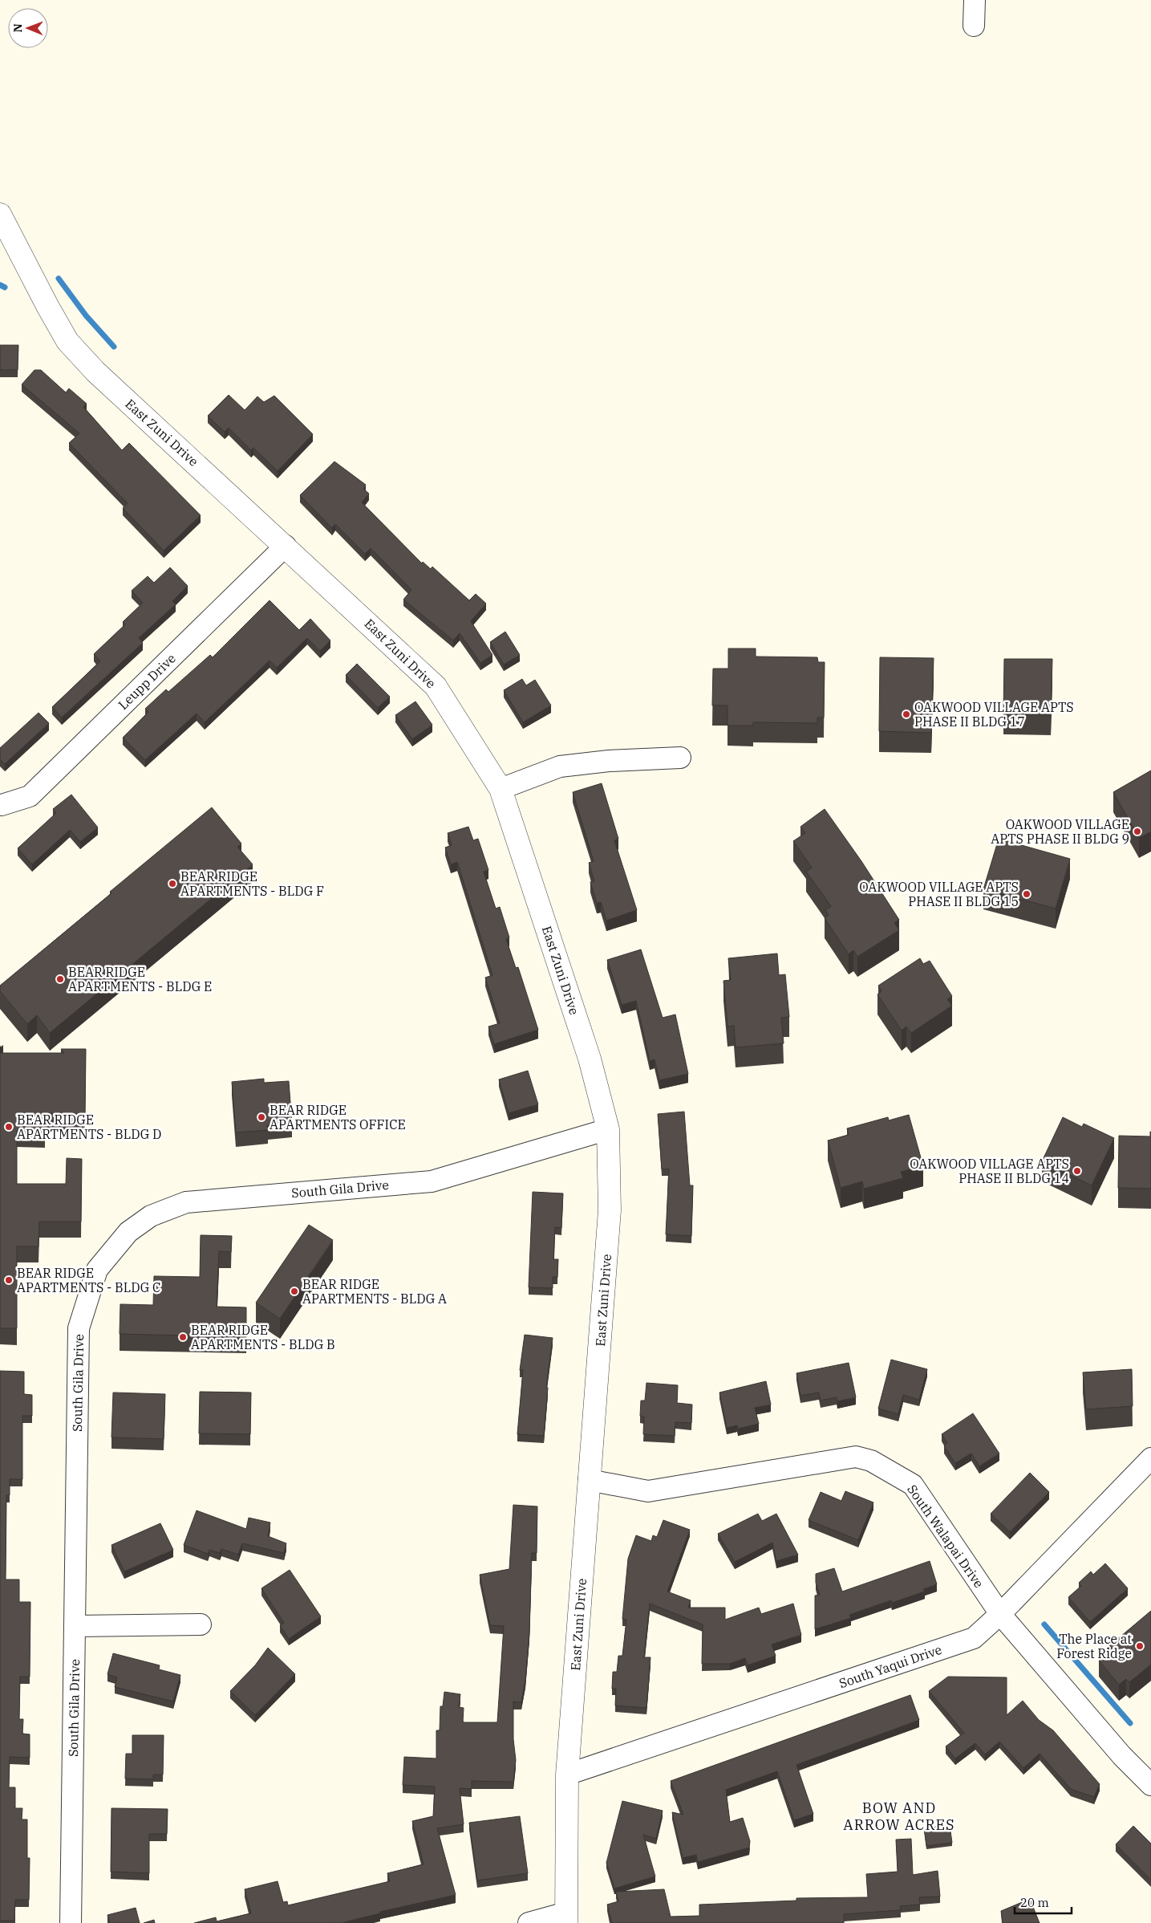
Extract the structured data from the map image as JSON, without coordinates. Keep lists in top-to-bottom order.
{
  "streets": {
    "street": [
      "East Zuni Drive",
      "Leupp Drive",
      "South Gila Drive",
      "South Walapai Drive",
      "South Yaqui Drive"
    ]
  },
  "crossings": [
    ["East Zuni Drive", "Leupp Drive"],
    ["East Zuni Drive", "South Gila Drive"],
    ["East Zuni Drive", "South Walapai Drive"],
    ["East Zuni Drive", "South Yaqui Drive"],
    ["South Walapai Drive", "South Yaqui Drive"]
  ],
  "districts": ["BOW AND ARROW ACRES"],
  "places": [
    "OAKWOOD VILLAGE APTS PHASE II BLDG 17",
    "OAKWOOD VILLAGE APTS PHASE II BLDG 9",
    "BEAR RIDGE APARTMENTS - BLDG F",
    "OAKWOOD VILLAGE APTS PHASE II BLDG 15",
    "BEAR RIDGE APARTMENTS - BLDG E",
    "BEAR RIDGE APARTMENTS OFFICE",
    "BEAR RIDGE APARTMENTS - BLDG D",
    "OAKWOOD VILLAGE APTS PHASE II BLDG 14",
    "BEAR RIDGE APARTMENTS - BLDG C",
    "BEAR RIDGE APARTMENTS - BLDG A",
    "BEAR RIDGE APARTMENTS - BLDG B",
    "The Place at Forest Ridge"
  ],
  "scale_bar": "20 m",
  "north": "left"
}
